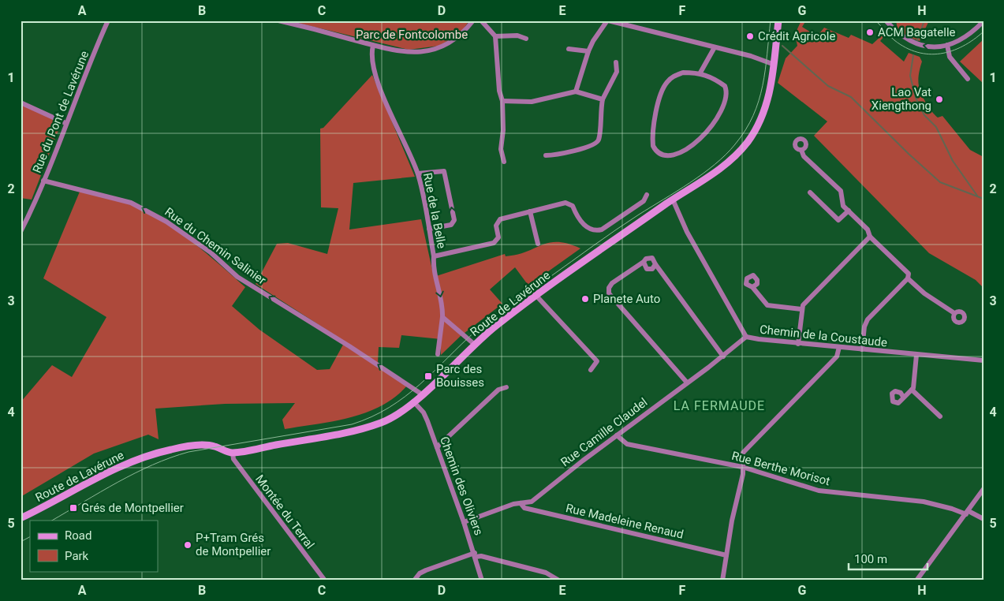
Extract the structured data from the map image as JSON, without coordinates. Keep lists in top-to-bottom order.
{
  "streets": {
    "main road": ["Route de Lavérune"],
    "street": [
      "Rue du Pont de Lavérune",
      "Rue de la Belle",
      "Rue du Chemin Salinier",
      "Chemin de la Coustaude",
      "Rue Camille Claudel",
      "Rue Berthe Morisot",
      "Chemin des Oliviers",
      "Montée du Terral",
      "Rue Madeleine Renaud"
    ]
  },
  "crossings": [
    ["Rue du Pont de Lavérune", "Rue du Chemin Salinier"],
    ["Rue du Chemin Salinier", "Route de Lavérune"],
    ["Route de Lavérune", "Chemin de la Coustaude"],
    ["Route de Lavérune", "Chemin des Oliviers"],
    ["Route de Lavérune", "Montée du Terral"],
    ["Chemin de la Coustaude", "Rue Camille Claudel"],
    ["Rue Camille Claudel", "Rue Berthe Morisot"],
    ["Rue Camille Claudel", "Chemin des Oliviers"],
    ["Rue Camille Claudel", "Rue Madeleine Renaud"]
  ],
  "one_way": ["Rue du Chemin Salinier"],
  "districts": ["LA FERMAUDE"],
  "parks": ["Parc de Fontcolombe"],
  "places": {
    "other": [
      "ACM Bagatelle",
      "Crédit Agricole",
      "Lao Vat Xiengthong",
      "Planete Auto",
      "P+Tram Grés de Montpellier"
    ],
    "transit": ["Parc des Bouisses", "Grés de Montpellier"]
  },
  "legend": ["Road", "Park"],
  "scale_bar": "100 m",
  "grid": {
    "columns": [
      "A",
      "B",
      "C",
      "D",
      "E",
      "F",
      "G",
      "H"
    ],
    "rows": [
      "1",
      "2",
      "3",
      "4",
      "5"
    ]
  }
}
